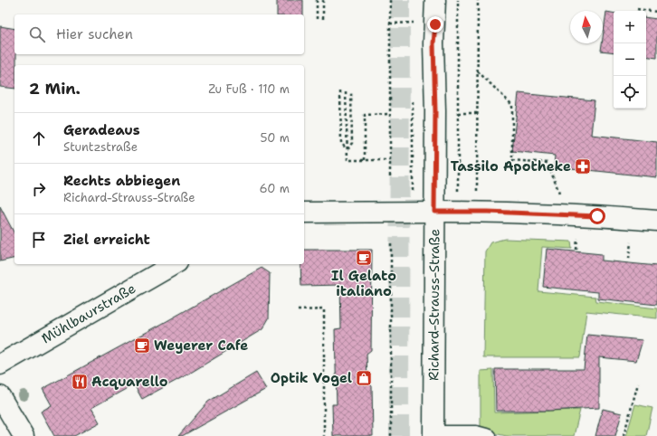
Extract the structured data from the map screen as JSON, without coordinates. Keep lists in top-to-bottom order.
{
  "streets": {
    "street": ["Richard-Strauss-Straße", "Mühlbaurstraße"]
  },
  "places": {
    "pharmacy": ["Tassilo Apotheke"],
    "cafe": ["Il Gelato italiano", "Weyerer Cafe"],
    "shop": ["Optik Vogel"],
    "restaurant": ["Acquarello"]
  },
  "north": "top",
  "page": {
    "map_buttons": ["+", "−"],
    "search": "Hier suchen",
    "heading": ["2 Min.", "Zu Fuß · 110 m"],
    "list": [
      ["Geradeaus", "Stuntzstraße", "50 m"],
      ["Rechts abbiegen", "Richard-Strauss-Straße", "60 m"],
      "Ziel erreicht"
    ]
  }
}
